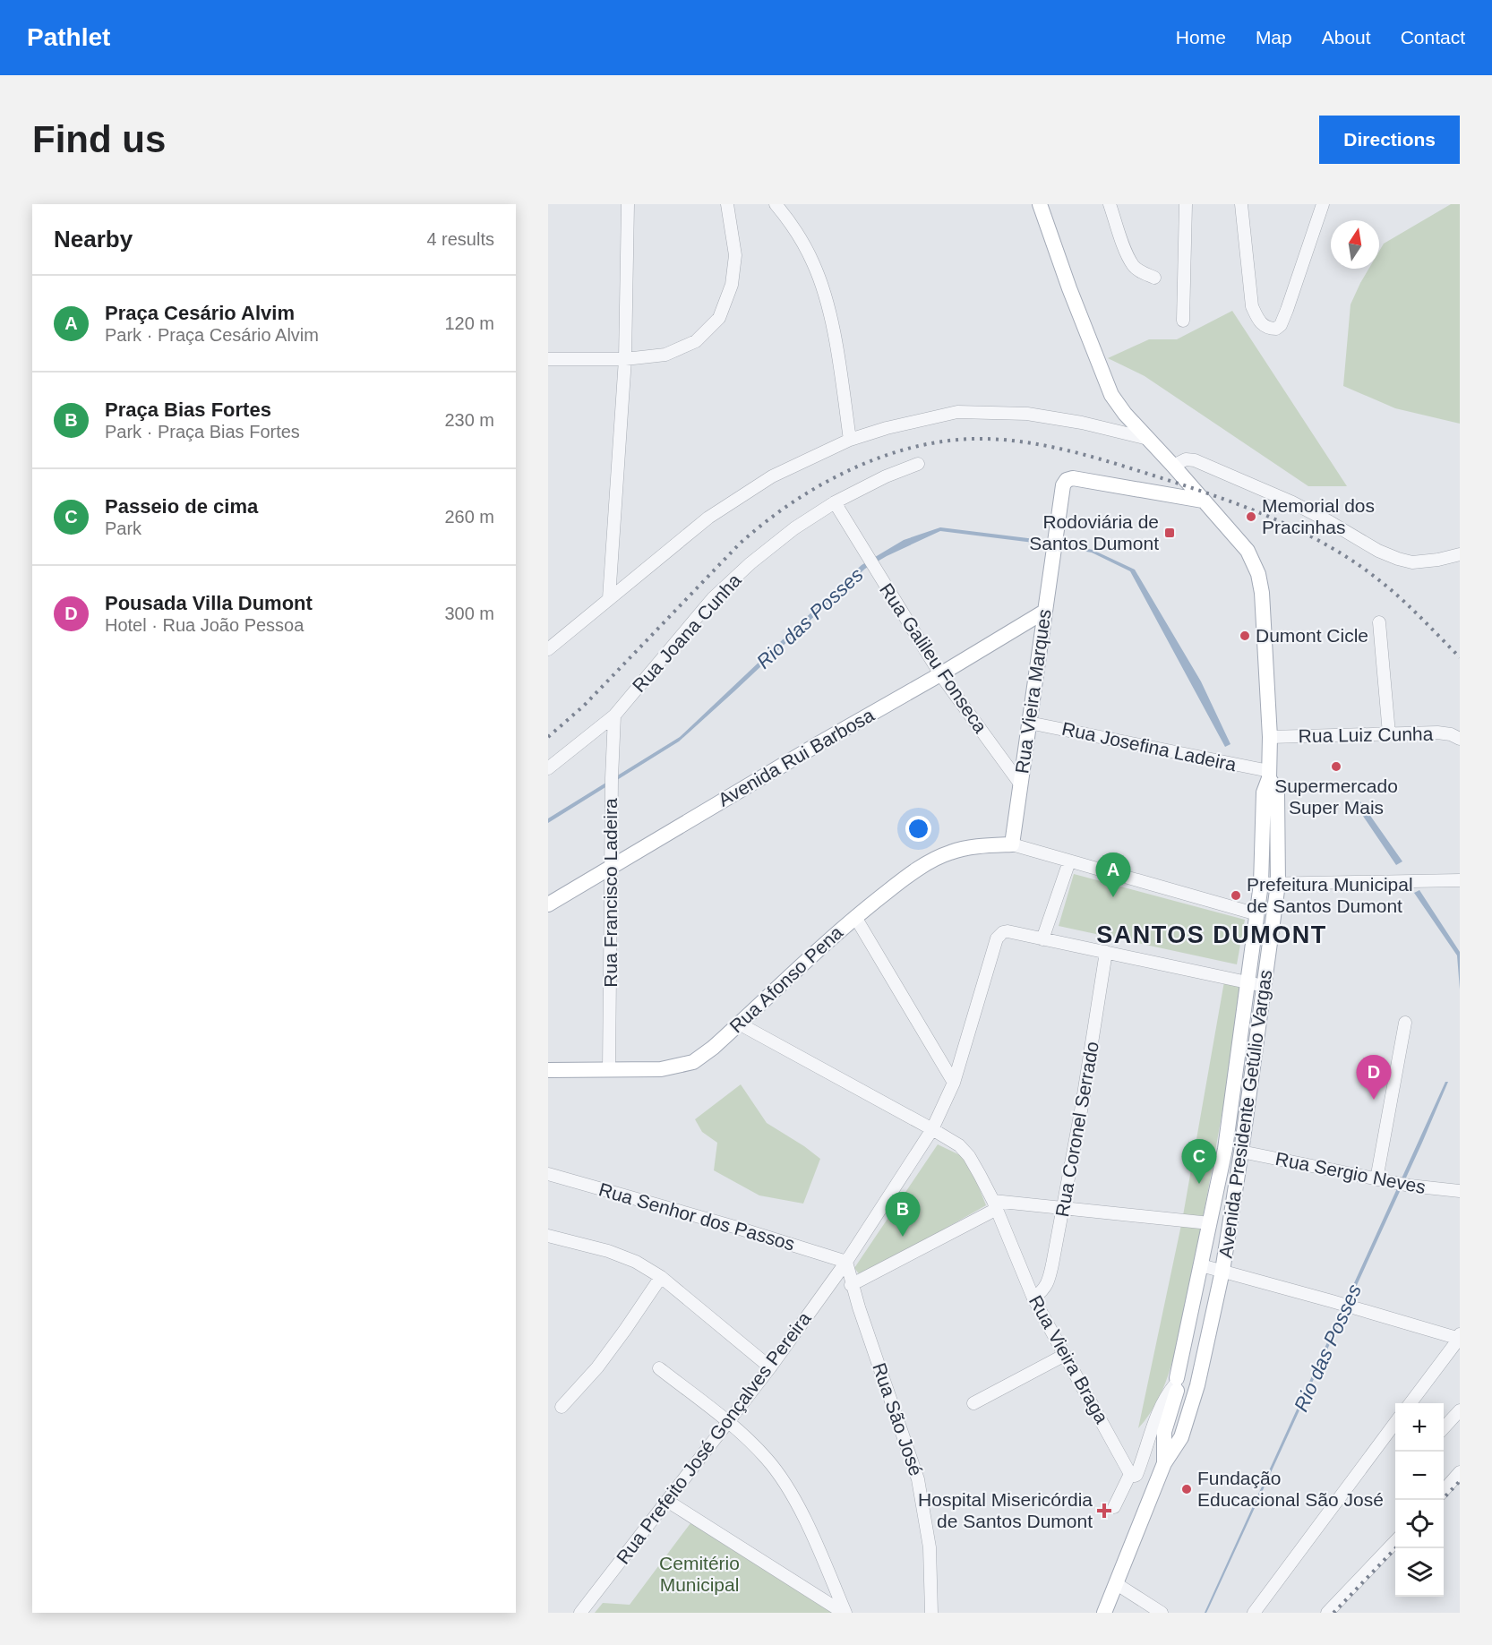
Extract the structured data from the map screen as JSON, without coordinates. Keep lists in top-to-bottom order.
{
  "streets": {
    "main road": [
      "Rua Vieira Marques",
      "Avenida Rui Barbosa",
      "Rua Afonso Pena",
      "Avenida Presidente Getúlio Vargas"
    ],
    "street": [
      "Rua Joana Cunha",
      "Rua Galileu Fonseca",
      "Rua Luiz Cunha",
      "Rua Josefina Ladeira",
      "Rua Francisco Ladeira",
      "Rua Coronel Serrado",
      "Rua Sergio Neves",
      "Rua Senhor dos Passos",
      "Rua Vieira Braga",
      "Rua São José",
      "Rua Prefeito José Gonçalves Pereira"
    ]
  },
  "crossings": [
    ["Rua Joana Cunha", "Rua Galileu Fonseca"],
    ["Rua Joana Cunha", "Rua Francisco Ladeira"],
    ["Rua Galileu Fonseca", "Rua Vieira Marques"],
    ["Rua Galileu Fonseca", "Avenida Rui Barbosa"],
    ["Rua Vieira Marques", "Rua Josefina Ladeira"],
    ["Rua Vieira Marques", "Avenida Rui Barbosa"],
    ["Rua Vieira Marques", "Rua Afonso Pena"],
    ["Rua Vieira Marques", "Avenida Presidente Getúlio Vargas"],
    ["Rua Luiz Cunha", "Avenida Presidente Getúlio Vargas"],
    ["Rua Josefina Ladeira", "Avenida Presidente Getúlio Vargas"],
    ["Avenida Rui Barbosa", "Rua Francisco Ladeira"],
    ["Rua Francisco Ladeira", "Rua Afonso Pena"],
    ["Rua Afonso Pena", "Rua Vieira Braga"],
    ["Avenida Presidente Getúlio Vargas", "Rua Sergio Neves"],
    ["Rua Coronel Serrado", "Rua Vieira Braga"],
    ["Rua Senhor dos Passos", "Rua São José"],
    ["Rua Senhor dos Passos", "Rua Prefeito José Gonçalves Pereira"],
    ["Rua Vieira Braga", "Rua Prefeito José Gonçalves Pereira"],
    ["Rua São José", "Rua Prefeito José Gonçalves Pereira"]
  ],
  "districts": ["SANTOS DUMONT"],
  "water": ["Rio das Posses"],
  "parks": ["Cemitério Municipal"],
  "places": {
    "other": [
      "Memorial dos Pracinhas",
      "Dumont Cicle",
      "Supermercado Super Mais",
      "Prefeitura Municipal de Santos Dumont",
      "Fundação Educacional São José"
    ],
    "transit": ["Rodoviária de Santos Dumont"],
    "health": ["Hospital Misericórdia de Santos Dumont"]
  },
  "north": "top",
  "page": {
    "header": "Pathlet",
    "nav": [
      "Home",
      "Map",
      "About",
      "Contact"
    ],
    "buttons": "Directions",
    "title": "Find us",
    "heading": ["Nearby", "4 results"],
    "list": [
      {
        "mark": "A",
        "name": "Praça Cesário Alvim",
        "note": "Park · Praça Cesário Alvim",
        "value": "120 m"
      },
      {
        "mark": "B",
        "name": "Praça Bias Fortes",
        "note": "Park · Praça Bias Fortes",
        "value": "230 m"
      },
      {
        "mark": "C",
        "name": "Passeio de cima",
        "note": "Park",
        "value": "260 m"
      },
      {
        "mark": "D",
        "name": "Pousada Villa Dumont",
        "note": "Hotel · Rua João Pessoa",
        "value": "300 m"
      }
    ],
    "pins": [
      "A",
      "D",
      "C",
      "B"
    ],
    "map_buttons": ["+", "−"]
  }
}
